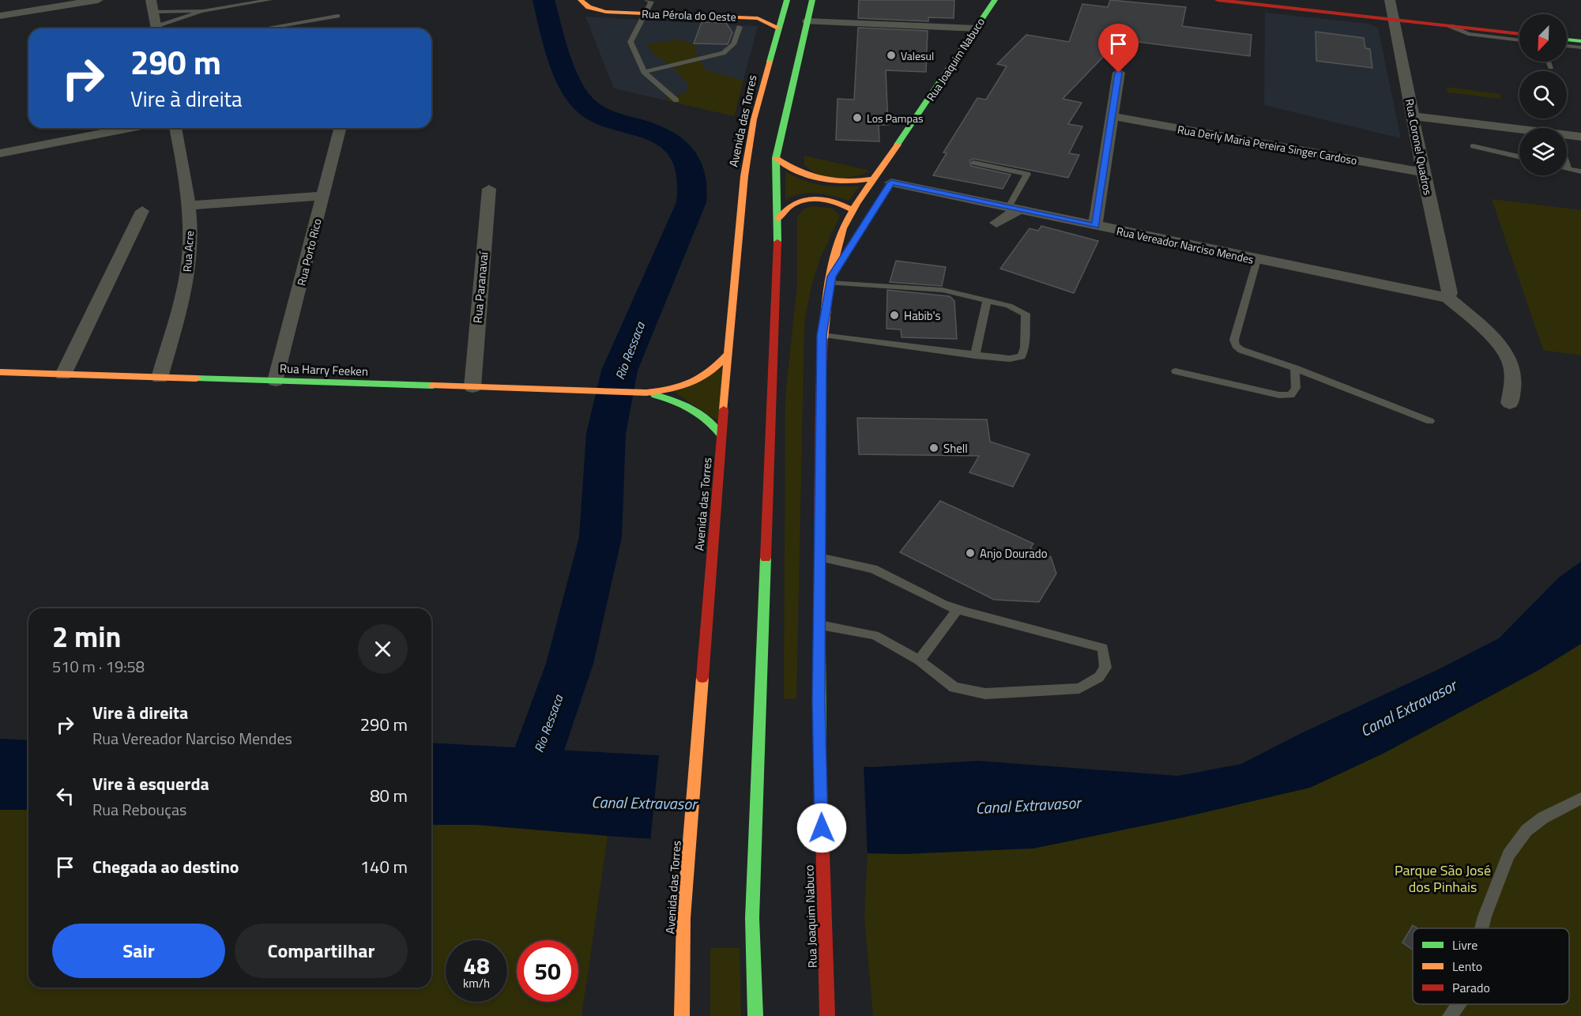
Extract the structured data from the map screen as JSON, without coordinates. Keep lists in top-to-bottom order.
{
  "streets": {
    "main road": [
      "Rua Pérola do Oeste",
      "Rua Joaquim Nabuco",
      "Avenida das Torres",
      "Rua Harry Feeken"
    ],
    "street": [
      "Rua Derly Maria Pereira Singer Cardoso",
      "Rua Coronel Quadros",
      "Rua Vereador Narciso Mendes",
      "Rua Acre",
      "Rua Porto Rico",
      "Rua Paranavaí"
    ]
  },
  "crossings": [
    ["Rua Pérola do Oeste", "Avenida das Torres"],
    ["Avenida das Torres", "Rua Harry Feeken"],
    ["Rua Derly Maria Pereira Singer Cardoso", "Rua Coronel Quadros"],
    ["Rua Coronel Quadros", "Rua Vereador Narciso Mendes"],
    ["Rua Acre", "Rua Harry Feeken"],
    ["Rua Porto Rico", "Rua Harry Feeken"],
    ["Rua Paranavaí", "Rua Harry Feeken"]
  ],
  "water": ["Rio Ressaca", "Canal Extravasor"],
  "parks": ["Parque São José dos Pinhais"],
  "places": [
    "Valesul",
    "Los Pampas",
    "Habib's",
    "Shell",
    "Anjo Dourado"
  ],
  "legend": ["Livre", "Lento", "Parado"],
  "north": "bottom left",
  "page": {
    "turn": ["290 m", "Vire à direita"],
    "heading": ["2 min", "510 m · 19:58"],
    "list": [
      {
        "name": "Vire à direita",
        "note": "Rua Vereador Narciso Mendes",
        "value": "290 m"
      },
      {
        "name": "Vire à esquerda",
        "note": "Rua Rebouças",
        "value": "80 m"
      },
      {
        "name": "Chegada ao destino",
        "value": "140 m"
      }
    ],
    "buttons": ["Sair", "Compartilhar"],
    "speed": "48 km/h",
    "limit": "50"
  }
}
